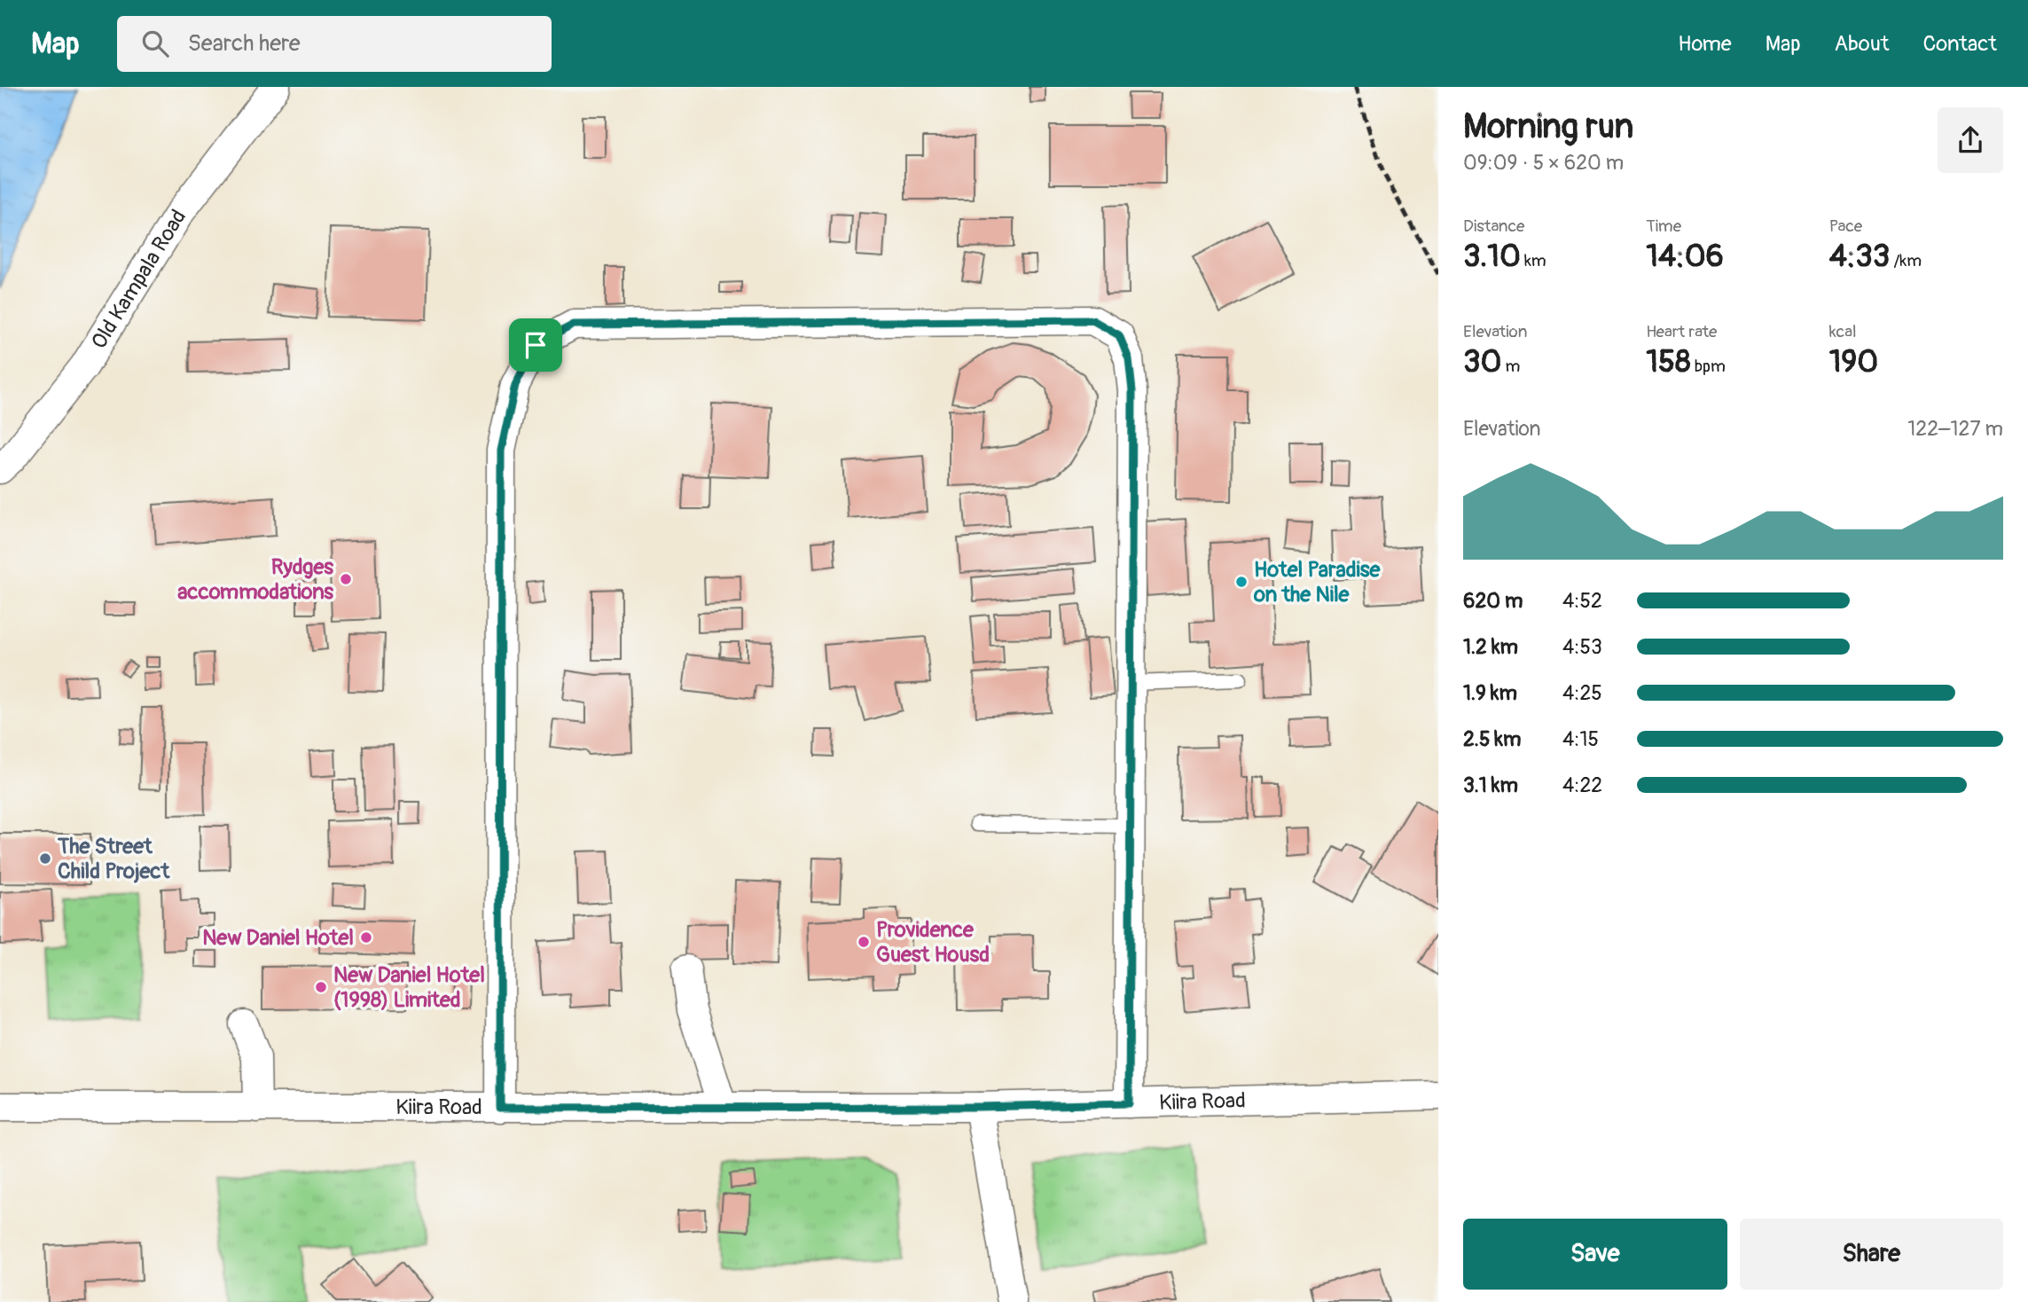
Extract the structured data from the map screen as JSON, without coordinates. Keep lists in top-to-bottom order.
{
  "streets": {
    "street": ["Old Kampala Road", "Kiira Road"]
  },
  "places": [
    "Rydges accommodations",
    "Hotel Paradise on the Nile",
    "The Street Child Project",
    "New Daniel Hotel",
    "Providence Guest Housd",
    "New Daniel Hotel (1998) Limited"
  ],
  "page": {
    "header": "Map",
    "search": "Search here",
    "nav": [
      "Home",
      "Map",
      "About",
      "Contact"
    ],
    "heading": ["Morning run", "09:09 · 5 × 620 m"],
    "stats": [
      ["Distance", "3.10 km"],
      ["Time", "14:06"],
      ["Pace", "4:33 /km"],
      ["Elevation", "30 m"],
      ["Heart rate", "158 bpm"],
      ["kcal", "190"]
    ],
    "chart": ["Elevation", "122–127 m"],
    "list": [
      {
        "name": "620 m",
        "note": "4:52"
      },
      {
        "name": "1.2 km",
        "note": "4:53"
      },
      {
        "name": "1.9 km",
        "note": "4:25"
      },
      {
        "name": "2.5 km",
        "note": "4:15"
      },
      {
        "name": "3.1 km",
        "note": "4:22"
      }
    ],
    "buttons": ["Save", "Share"]
  }
}
